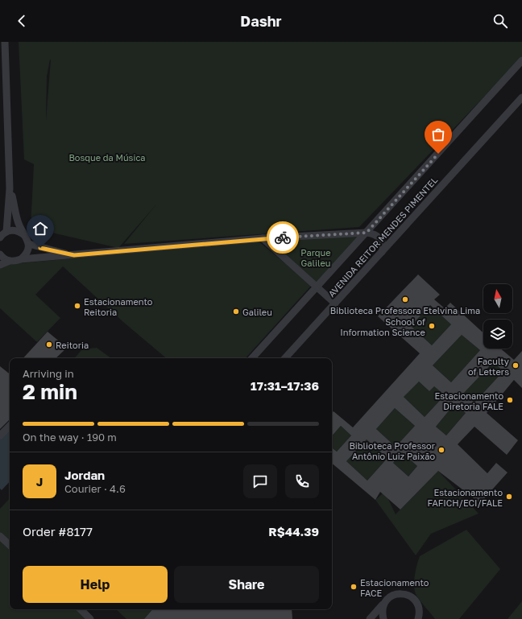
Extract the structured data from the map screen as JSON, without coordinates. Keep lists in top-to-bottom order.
{
  "streets": {
    "street": ["AVENIDA REITOR MENDES PIMENTEL"]
  },
  "parks": ["Bosque da Música", "Parque Galileu"],
  "places": [
    "Biblioteca Professora Etelvina Lima",
    "Estacionamento Reitoria",
    "Galileu",
    "School of Information Science",
    "Reitoria",
    "Faculty of Letters",
    "Estacionamento Diretoria FALE",
    "Biblioteca Professor Antônio Luiz Paixão",
    "Estacionamento FAFICH/ECI/FALE",
    "Estacionamento FACE"
  ],
  "north": "top",
  "page": {
    "header": "Dashr",
    "heading": ["2 min", "Arriving in", "17:31–17:36"],
    "panel": [
      "Jordan",
      "Courier · 4.6",
      "Order #8177",
      "R$44.39"
    ],
    "bar": "On the way · 190 m",
    "round": "J",
    "buttons": ["Help", "Share"]
  }
}
